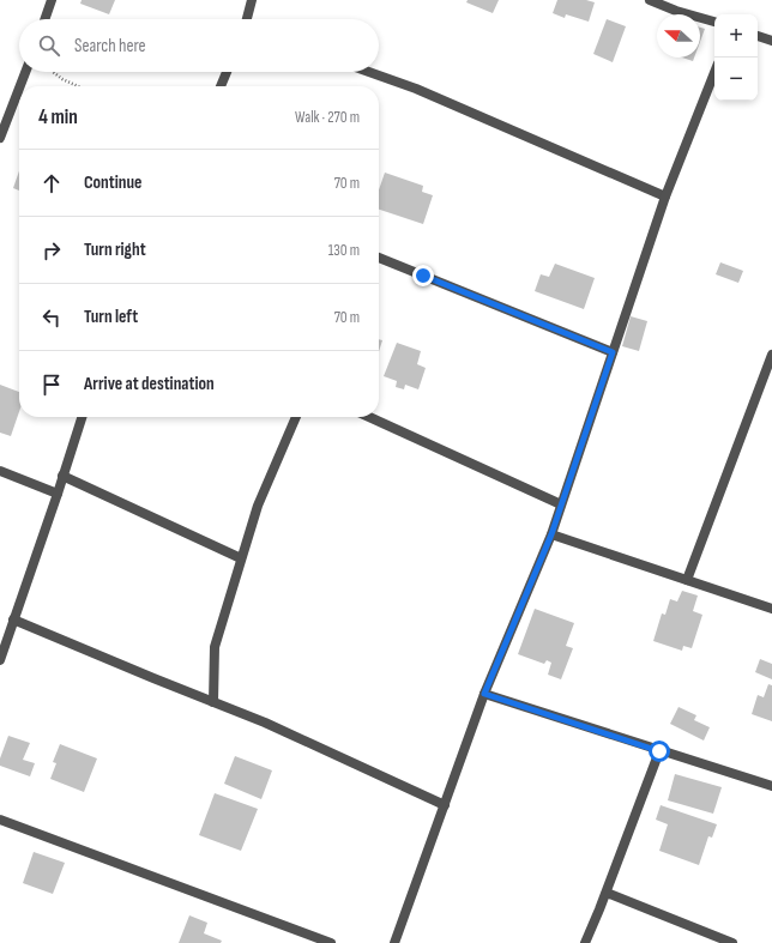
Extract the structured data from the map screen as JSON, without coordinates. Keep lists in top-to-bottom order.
{
  "north": "left",
  "page": {
    "map_buttons": ["+", "−"],
    "search": "Search here",
    "heading": ["4 min", "Walk · 270 m"],
    "list": [
      ["Continue", "70 m"],
      ["Turn right", "130 m"],
      ["Turn left", "70 m"],
      "Arrive at destination"
    ]
  }
}
